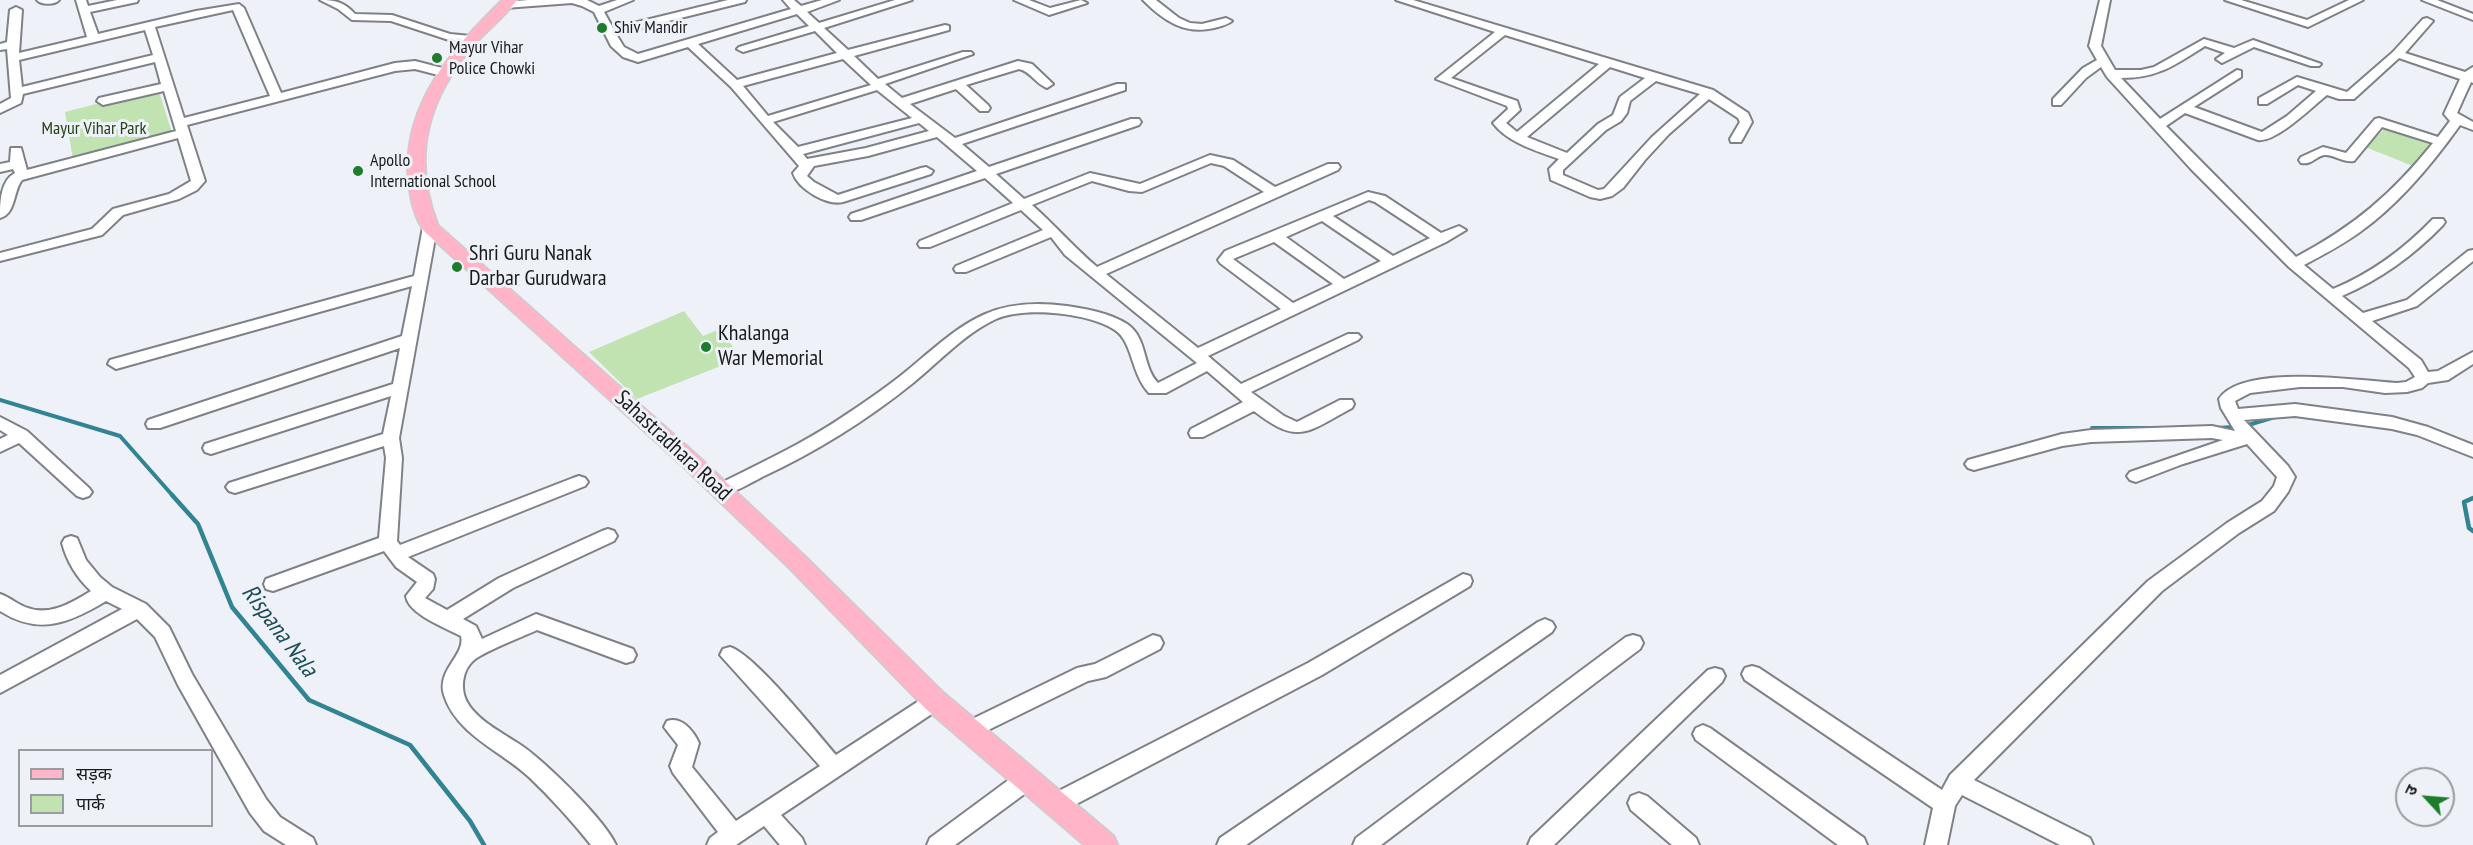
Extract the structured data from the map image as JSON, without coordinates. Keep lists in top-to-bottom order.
{
  "streets": {
    "main road": ["Sahastradhara Road"]
  },
  "water": ["Rispana Nala"],
  "parks": ["Mayur Vihar Park"],
  "places": [
    "Shiv Mandir",
    "Mayur Vihar Police Chowki",
    "Apollo International School",
    "Shri Guru Nanak Darbar Gurudwara",
    "Khalanga War Memorial"
  ],
  "legend": ["सड़क", "पार्क"],
  "north": "top left"
}
